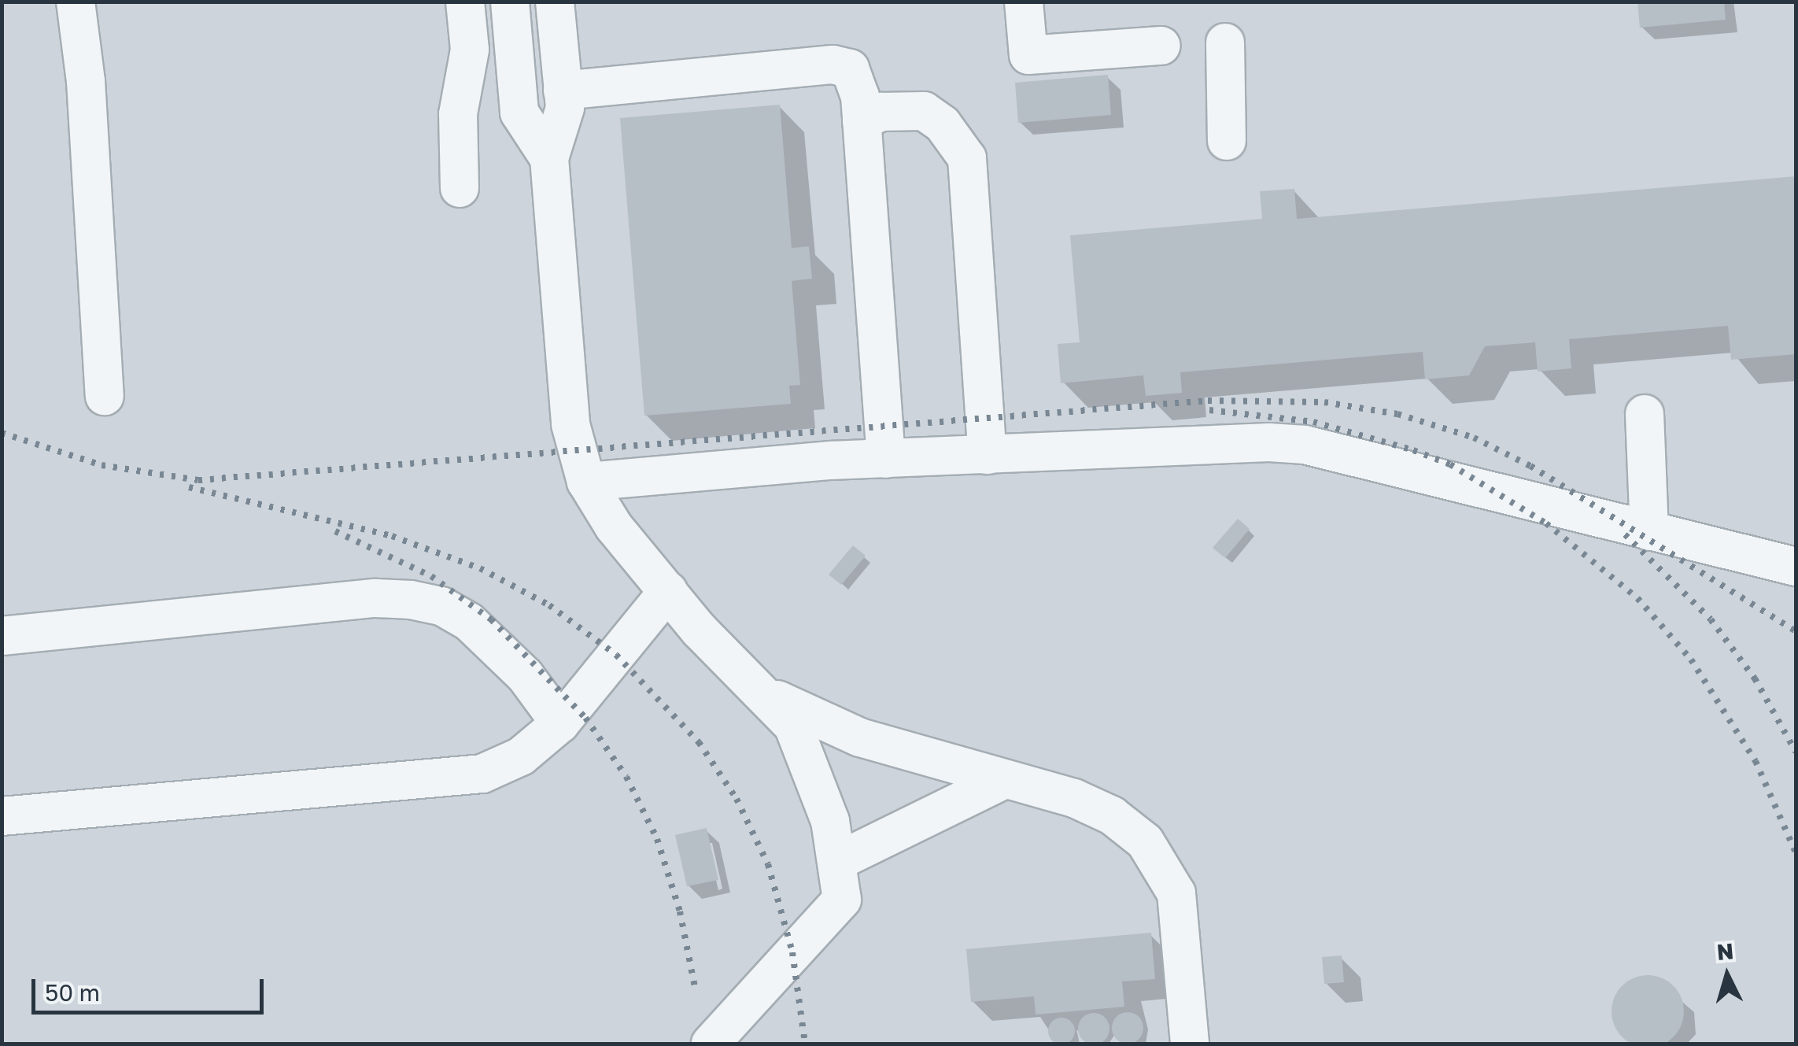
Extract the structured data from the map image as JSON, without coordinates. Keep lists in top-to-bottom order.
{
  "scale_bar": "50 m",
  "north": "top"
}
